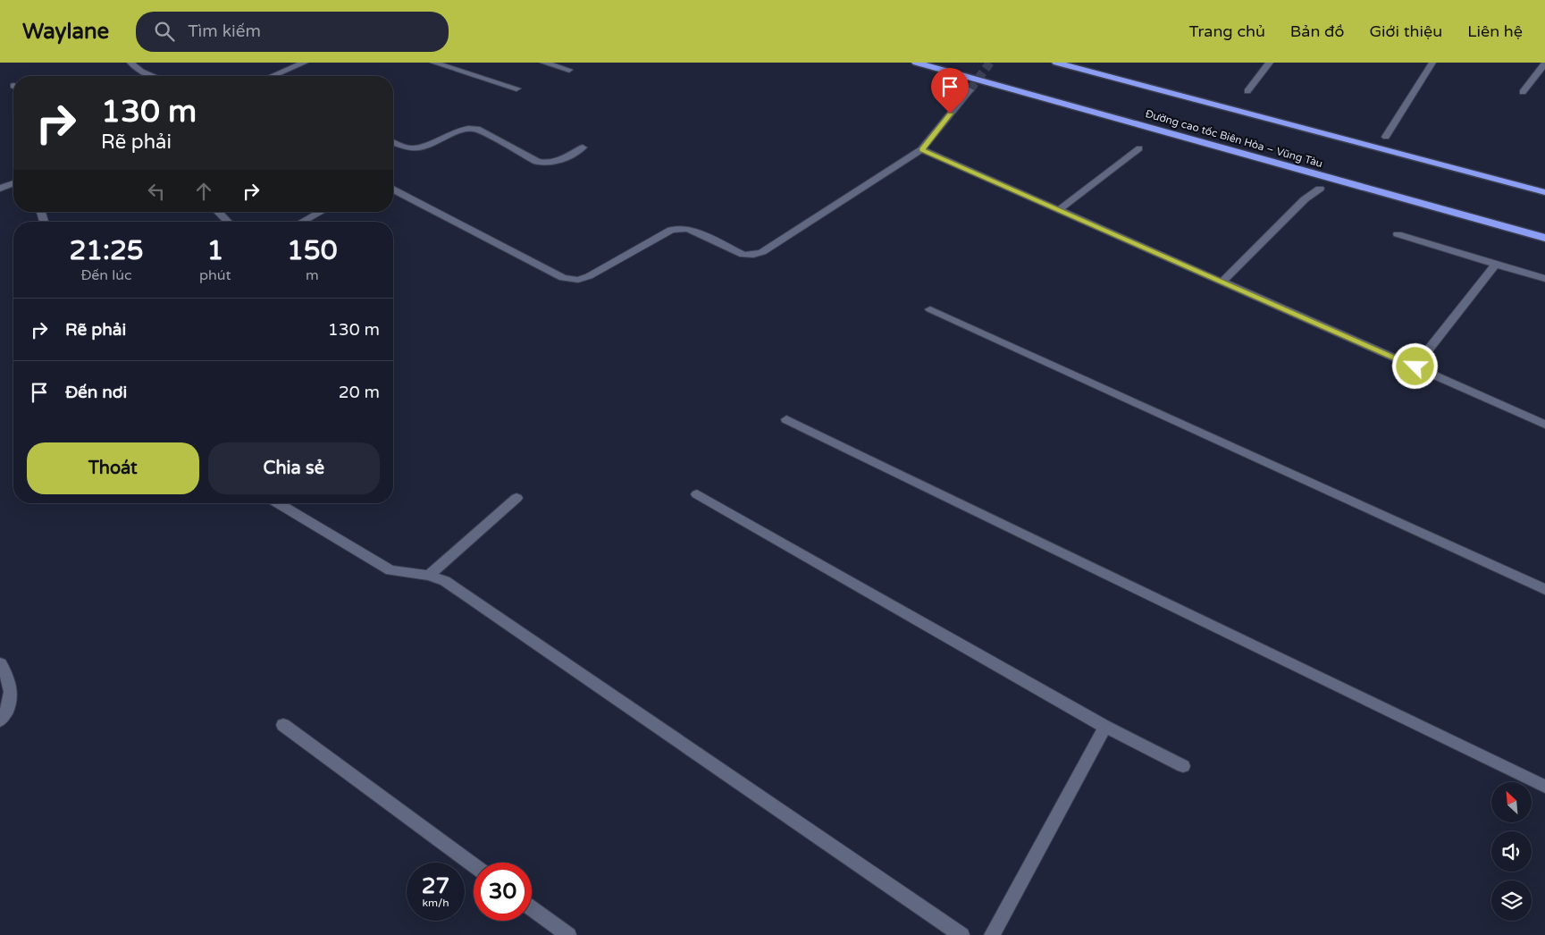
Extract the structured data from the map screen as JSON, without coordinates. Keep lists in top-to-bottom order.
{
  "streets": {
    "highway": ["Đường cao tốc Biên Hòa – Vũng Tàu"]
  },
  "north": "top left",
  "page": {
    "header": "Waylane",
    "search": "Tìm kiếm",
    "nav": [
      "Trang chủ",
      "Bản đồ",
      "Giới thiệu",
      "Liên hệ"
    ],
    "turn": ["130 m", "Rẽ phải"],
    "eta": [
      "21:25",
      "Đến lúc",
      "1",
      "phút",
      "150",
      "m"
    ],
    "list": [
      {
        "name": "Rẽ phải",
        "value": "130 m"
      },
      {
        "name": "Đến nơi",
        "value": "20 m"
      }
    ],
    "buttons": ["Thoát", "Chia sẻ"],
    "speed": "27 km/h",
    "limit": "30"
  }
}
